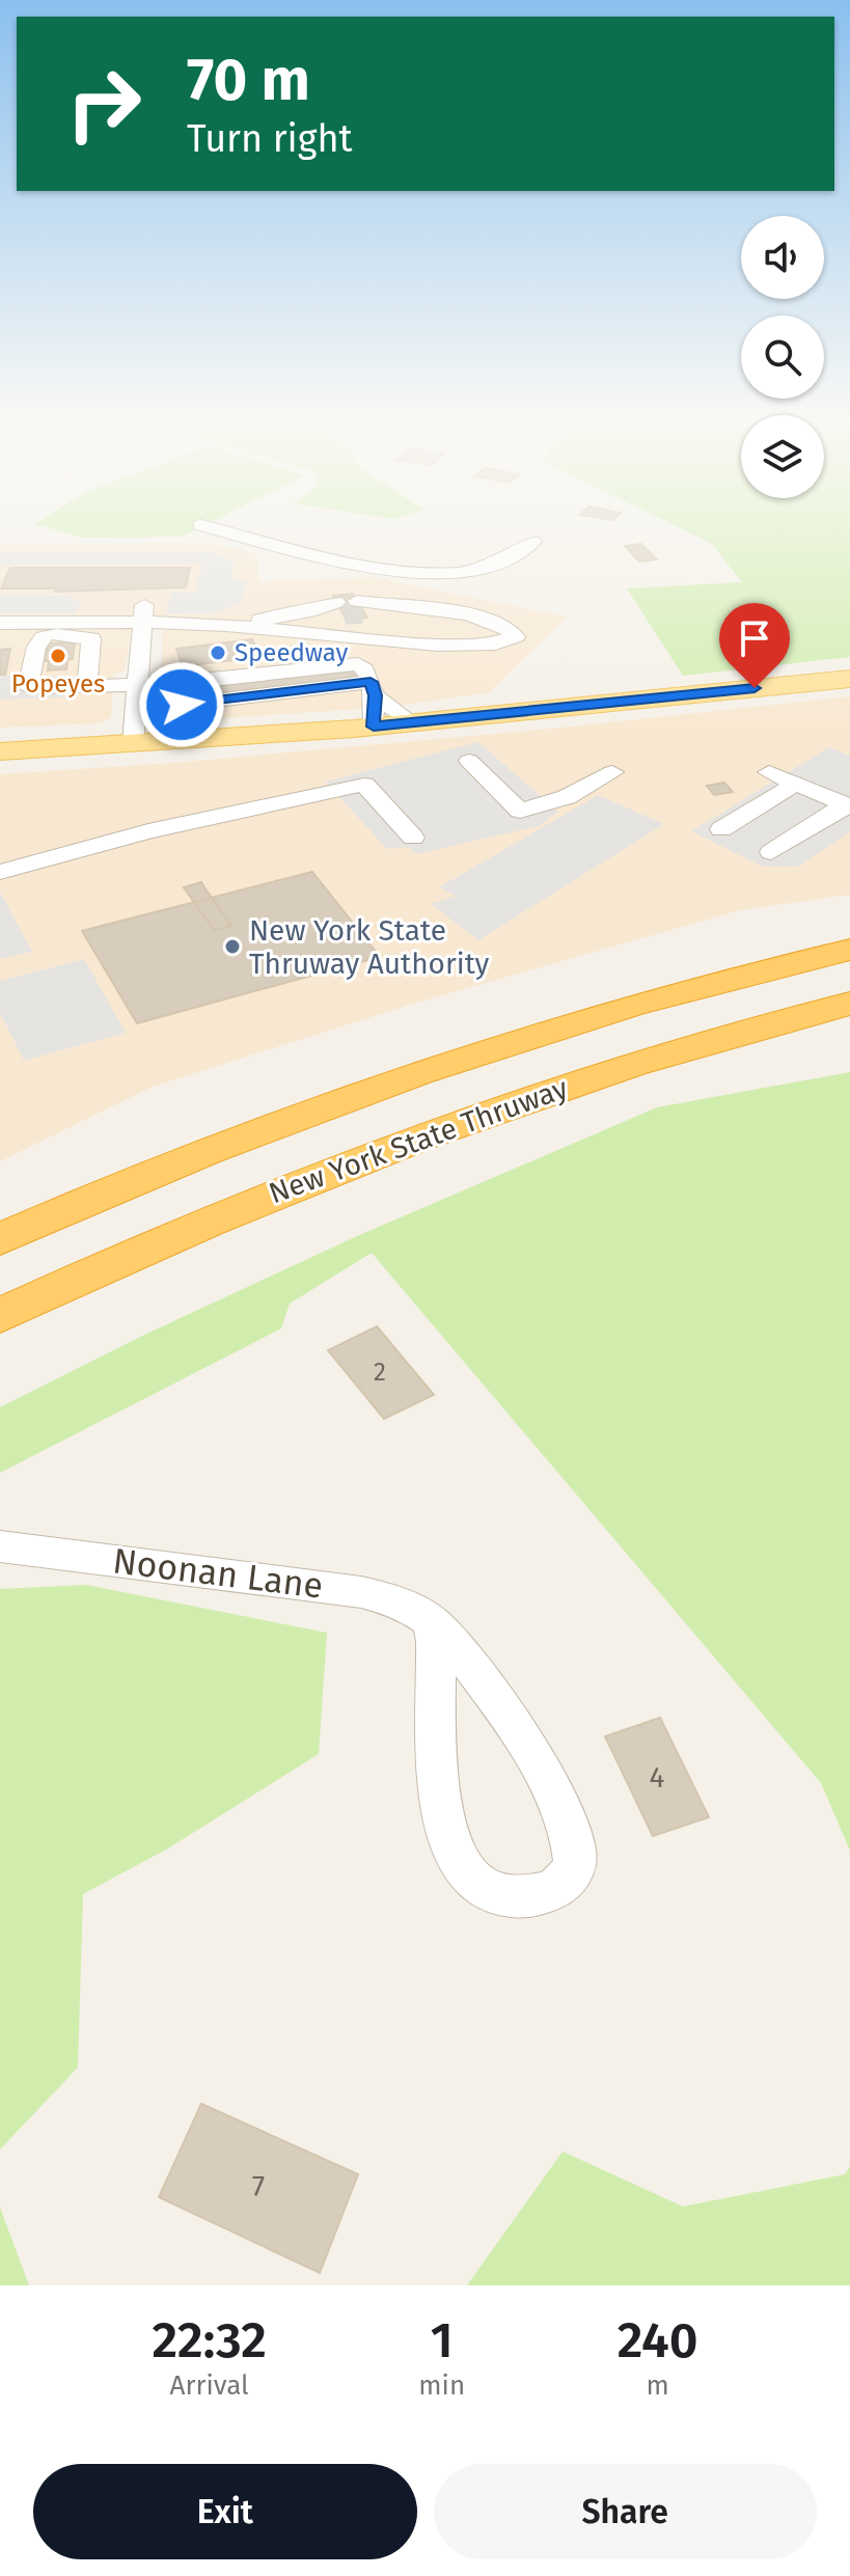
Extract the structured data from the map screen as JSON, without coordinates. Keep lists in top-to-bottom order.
{
  "streets": {
    "highway": ["New York State Thruway"],
    "street": ["Noonan Lane"]
  },
  "places": ["Speedway", "Popeyes", "New York State Thruway Authority"],
  "house_numbers": ["2", "4", "7"],
  "page": {
    "turn": ["70 m", "Turn right"],
    "eta": [
      "22:32",
      "Arrival",
      "1",
      "min",
      "240",
      "m"
    ],
    "buttons": ["Exit", "Share"]
  }
}
